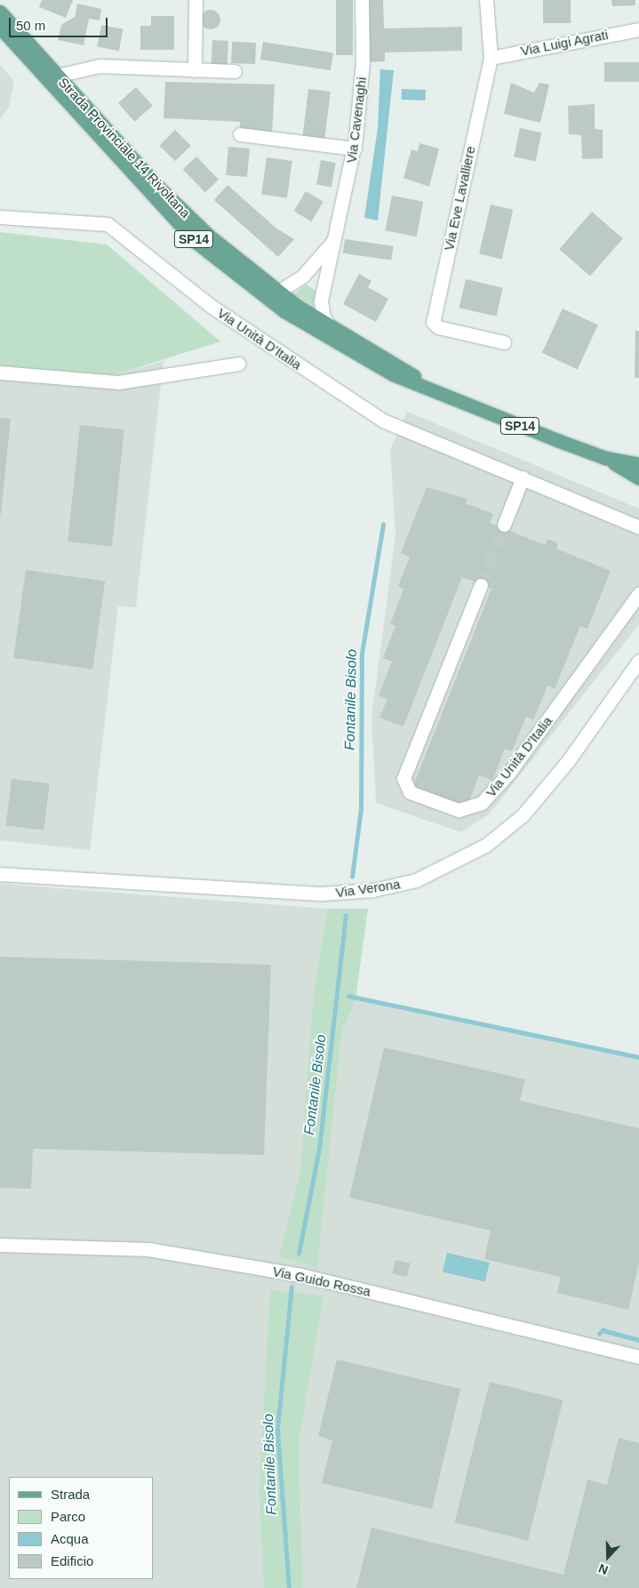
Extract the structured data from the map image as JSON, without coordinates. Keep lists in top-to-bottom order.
{
  "streets": {
    "main road": ["Strada Provinciale 14 Rivoltana", "SP14"],
    "street": [
      "Via Luigi Agrati",
      "Via Cavenaghi",
      "Via Eve Lavalliere",
      "Via Unità D'Italia",
      "Via Verona",
      "Via Guido Rossa"
    ]
  },
  "crossings": [
    ["Via Luigi Agrati", "Via Eve Lavalliere"],
    ["Via Cavenaghi", "Strada Provinciale 14 Rivoltana"]
  ],
  "water": ["Fontanile Bisolo"],
  "legend": [
    "Strada",
    "Parco",
    "Acqua",
    "Edificio"
  ],
  "scale_bar": "50 m",
  "north": "bottom"
}
